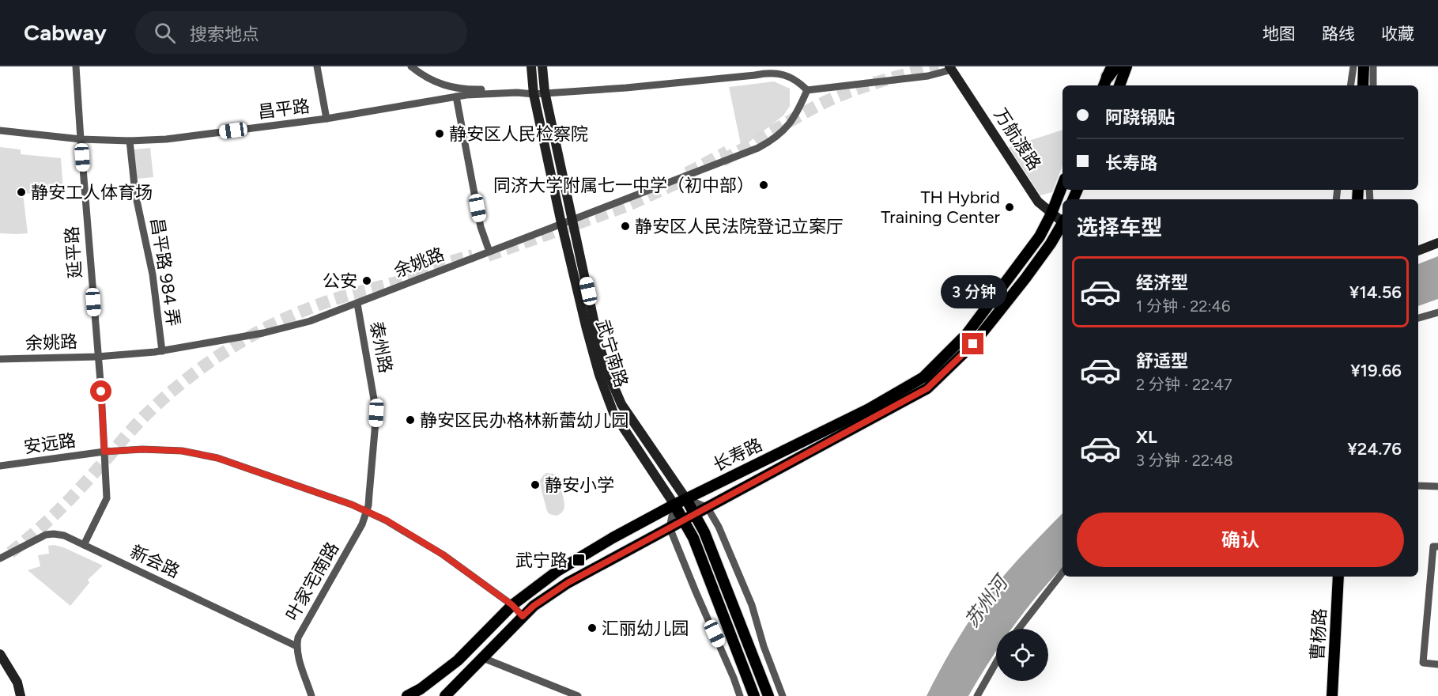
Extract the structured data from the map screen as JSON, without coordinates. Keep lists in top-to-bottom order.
{
  "streets": {
    "main road": [
      "万航渡路",
      "武宁南路",
      "长寿路",
      "曹杨路"
    ],
    "street": [
      "昌平路",
      "延平路",
      "余姚路",
      "昌平路 984 弄",
      "泰州路",
      "安远路",
      "新会路",
      "叶家宅南路"
    ]
  },
  "crossings": [
    ["昌平路", "延平路"],
    ["昌平路", "昌平路 984 弄"],
    ["昌平路", "武宁南路"],
    ["万航渡路", "长寿路"],
    ["延平路", "余姚路"],
    ["延平路", "安远路"],
    ["延平路", "新会路"],
    ["余姚路", "昌平路 984 弄"],
    ["余姚路", "泰州路"],
    ["余姚路", "武宁南路"],
    ["泰州路", "安远路"],
    ["泰州路", "叶家宅南路"],
    ["武宁南路", "长寿路"],
    ["安远路", "长寿路"],
    ["安远路", "叶家宅南路"],
    ["新会路", "叶家宅南路"]
  ],
  "water": ["苏州河"],
  "places": {
    "other": [
      "静安区人民检察院",
      "同济大学附属七一中学（初中部）",
      "静安工人体育场",
      "TH Hybrid Training Center",
      "静安区人民法院登记立案厅",
      "公安",
      "静安区民办格林新蕾幼儿园",
      "静安小学",
      "汇丽幼儿园"
    ],
    "transit": ["武宁路"]
  },
  "page": {
    "header": "Cabway",
    "search": "搜索地点",
    "nav": ["地图", "路线", "收藏"],
    "banner": ["阿跷锅贴", "长寿路"],
    "heading": "选择车型",
    "list": [
      {
        "name": "经济型",
        "note": "1 分钟 · 22:46",
        "value": "¥14.56"
      },
      {
        "name": "舒适型",
        "note": "2 分钟 · 22:47",
        "value": "¥19.66"
      },
      {
        "name": "XL",
        "note": "3 分钟 · 22:48",
        "value": "¥24.76"
      }
    ],
    "bubble": "3 分钟",
    "buttons": "确认"
  }
}
